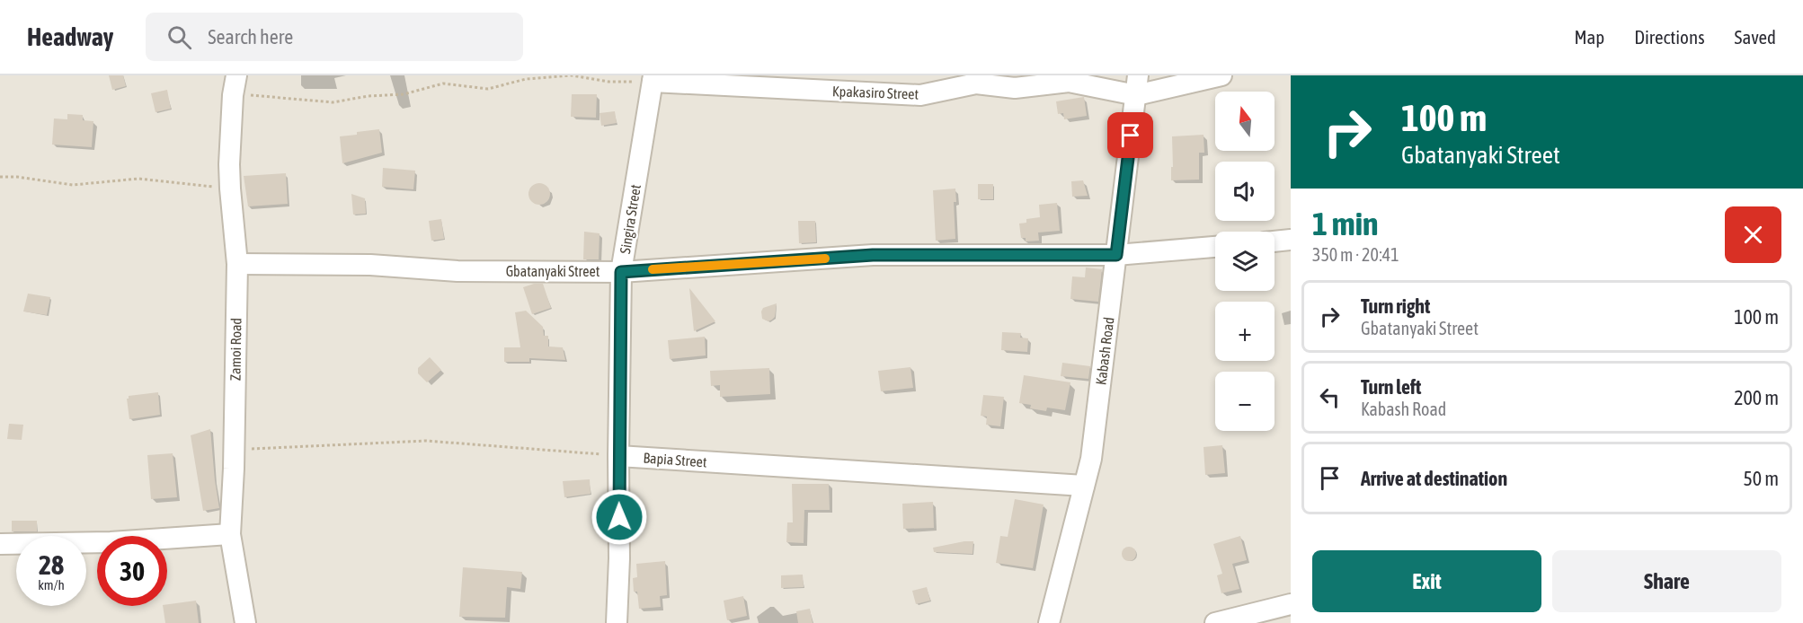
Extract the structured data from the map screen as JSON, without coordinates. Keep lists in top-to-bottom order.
{
  "streets": {
    "street": [
      "Kpakasiro Street",
      "Singira Street",
      "Gbatanyaki Street",
      "Zamoi Road",
      "Kabash Road",
      "Bapia Street"
    ]
  },
  "crossings": [
    ["Kpakasiro Street", "Singira Street"],
    ["Kpakasiro Street", "Kabash Road"],
    ["Singira Street", "Gbatanyaki Street"],
    ["Singira Street", "Bapia Street"],
    ["Gbatanyaki Street", "Zamoi Road"],
    ["Gbatanyaki Street", "Kabash Road"],
    ["Kabash Road", "Bapia Street"]
  ],
  "north": "top",
  "page": {
    "header": "Headway",
    "search": "Search here",
    "nav": ["Map", "Directions", "Saved"],
    "turn": ["100 m", "Gbatanyaki Street"],
    "map_buttons": ["+", "−"],
    "heading": ["1 min", "350 m · 20:41"],
    "list": [
      {
        "name": "Turn right",
        "note": "Gbatanyaki Street",
        "value": "100 m"
      },
      {
        "name": "Turn left",
        "note": "Kabash Road",
        "value": "200 m"
      },
      {
        "name": "Arrive at destination",
        "value": "50 m"
      }
    ],
    "speed": "28 km/h",
    "limit": "30",
    "buttons": ["Exit", "Share"]
  }
}
